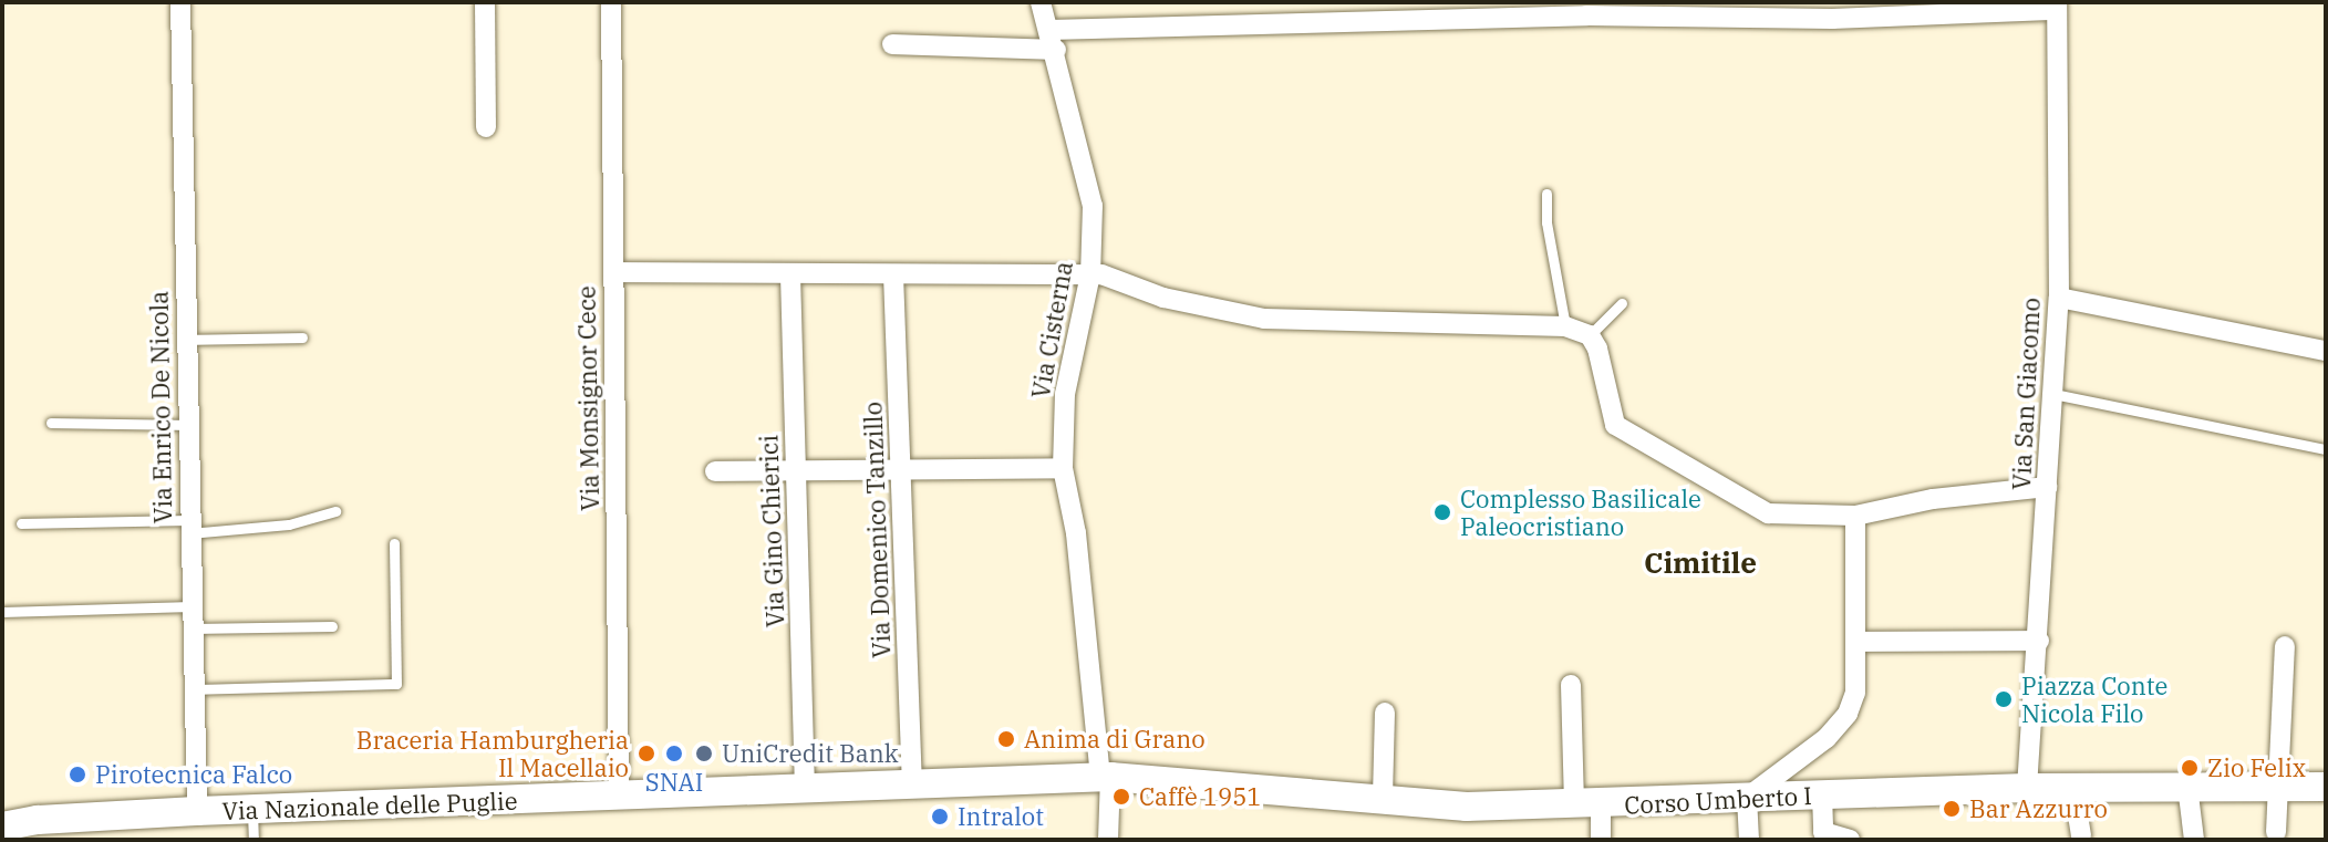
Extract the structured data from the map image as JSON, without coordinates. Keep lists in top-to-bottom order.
{
  "streets": {
    "main road": ["Corso Umberto I", "Via Nazionale delle Puglie"],
    "street": [
      "Via Cisterna",
      "Via San Giacomo",
      "Via Monsignor Cece",
      "Via Enrico De Nicola",
      "Via Domenico Tanzillo",
      "Via Gino Chierici"
    ]
  },
  "crossings": [
    ["Via Cisterna", "Corso Umberto I"],
    ["Via Cisterna", "Via Nazionale delle Puglie"],
    ["Via San Giacomo", "Corso Umberto I"],
    ["Via Monsignor Cece", "Via Nazionale delle Puglie"],
    ["Via Enrico De Nicola", "Via Nazionale delle Puglie"],
    ["Via Domenico Tanzillo", "Via Nazionale delle Puglie"],
    ["Via Gino Chierici", "Via Nazionale delle Puglie"],
    ["Corso Umberto I", "Via Nazionale delle Puglie"]
  ],
  "districts": ["Cimitile"],
  "places": [
    "Complesso Basilicale Paleocristiano",
    "Piazza Conte Nicola Filo",
    "Anima di Grano",
    "Braceria Hamburgheria Il Macellaio",
    "SNAI",
    "UniCredit Bank",
    "Zio Felix",
    "Pirotecnica Falco",
    "Caffè 1951",
    "Bar Azzurro",
    "Intralot"
  ]
}
